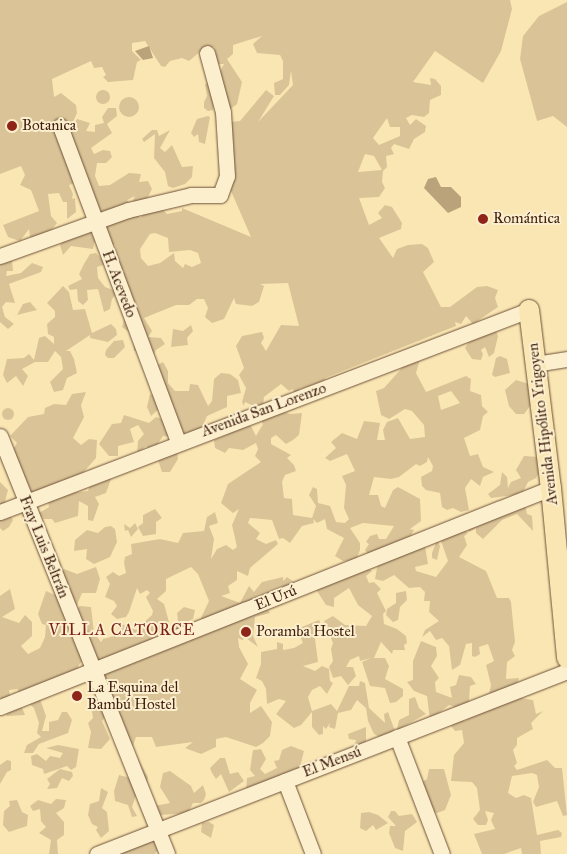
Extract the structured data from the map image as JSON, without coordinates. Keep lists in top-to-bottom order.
{
  "streets": {
    "main road": ["Avenida Hipólito Yrigoyen"],
    "street": [
      "H. Acevedo",
      "Avenida San Lorenzo",
      "Fray Luis Beltrán",
      "El Urú",
      "El Mensú"
    ]
  },
  "crossings": [
    ["H. Acevedo", "Avenida San Lorenzo"],
    ["Avenida San Lorenzo", "Avenida Hipólito Yrigoyen"],
    ["Avenida San Lorenzo", "Fray Luis Beltrán"],
    ["Avenida Hipólito Yrigoyen", "El Urú"],
    ["Fray Luis Beltrán", "El Urú"],
    ["Fray Luis Beltrán", "El Mensú"]
  ],
  "districts": ["VILLA CATORCE"],
  "places": [
    "Botanica",
    "Romántica",
    "Poramba Hostel",
    "La Esquina del Bambú Hostel"
  ]
}
